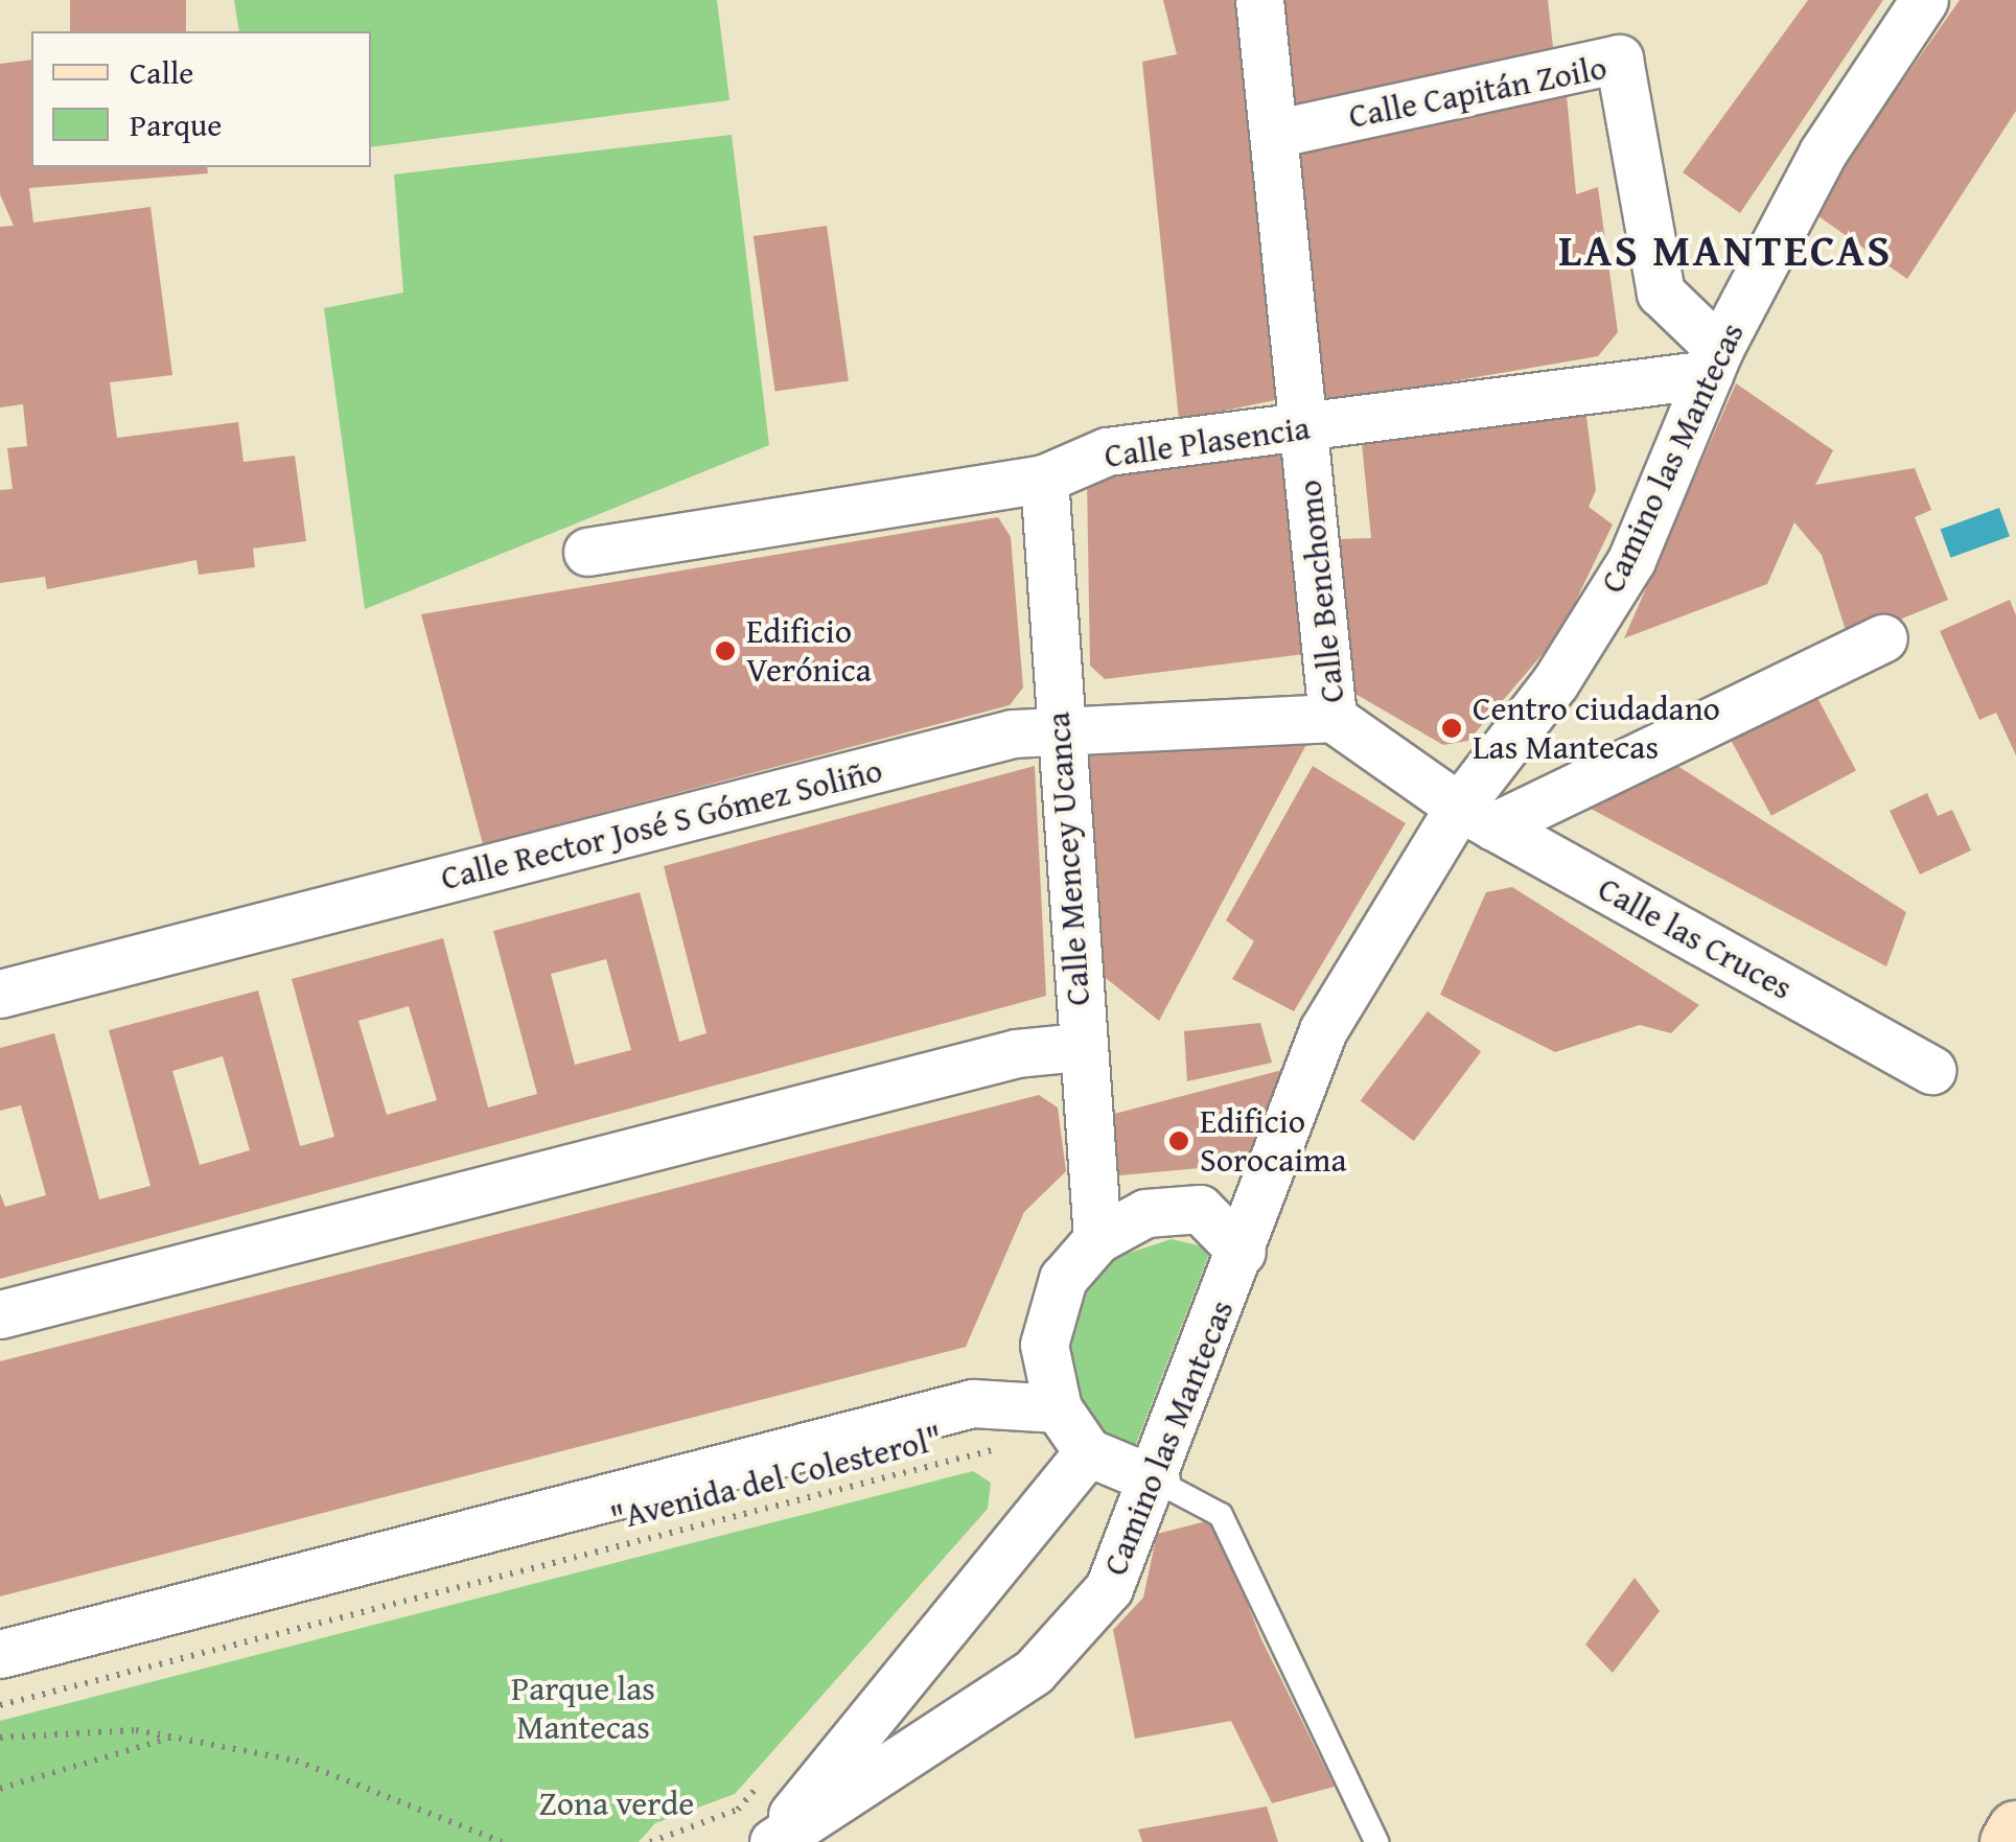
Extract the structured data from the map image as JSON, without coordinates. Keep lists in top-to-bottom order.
{
  "streets": {
    "street": [
      "Calle Capitán Zoilo",
      "Calle Plasencia",
      "Camino las Mantecas",
      "Calle Benchomo",
      "Calle Rector José S Gómez Soliño",
      "Calle Mencey Ucanca",
      "Calle las Cruces"
    ],
    "path": ["\"Avenida del Colesterol\""]
  },
  "crossings": [
    ["Calle Capitán Zoilo", "Calle Plasencia"],
    ["Calle Capitán Zoilo", "Camino las Mantecas"],
    ["Calle Capitán Zoilo", "Calle Benchomo"],
    ["Calle Plasencia", "Camino las Mantecas"],
    ["Calle Plasencia", "Calle Benchomo"],
    ["Calle Plasencia", "Calle Mencey Ucanca"],
    ["Camino las Mantecas", "Calle Benchomo"],
    ["Camino las Mantecas", "Calle las Cruces"],
    ["Calle Benchomo", "Calle Rector José S Gómez Soliño"],
    ["Calle Benchomo", "Calle las Cruces"],
    ["Calle Rector José S Gómez Soliño", "Calle Mencey Ucanca"]
  ],
  "districts": ["LAS MANTECAS"],
  "parks": ["Parque las Mantecas", "Zona verde"],
  "places": ["Edificio Verónica", "Centro ciudadano Las Mantecas", "Edificio Sorocaima"],
  "legend": ["Calle", "Parque"]
}
